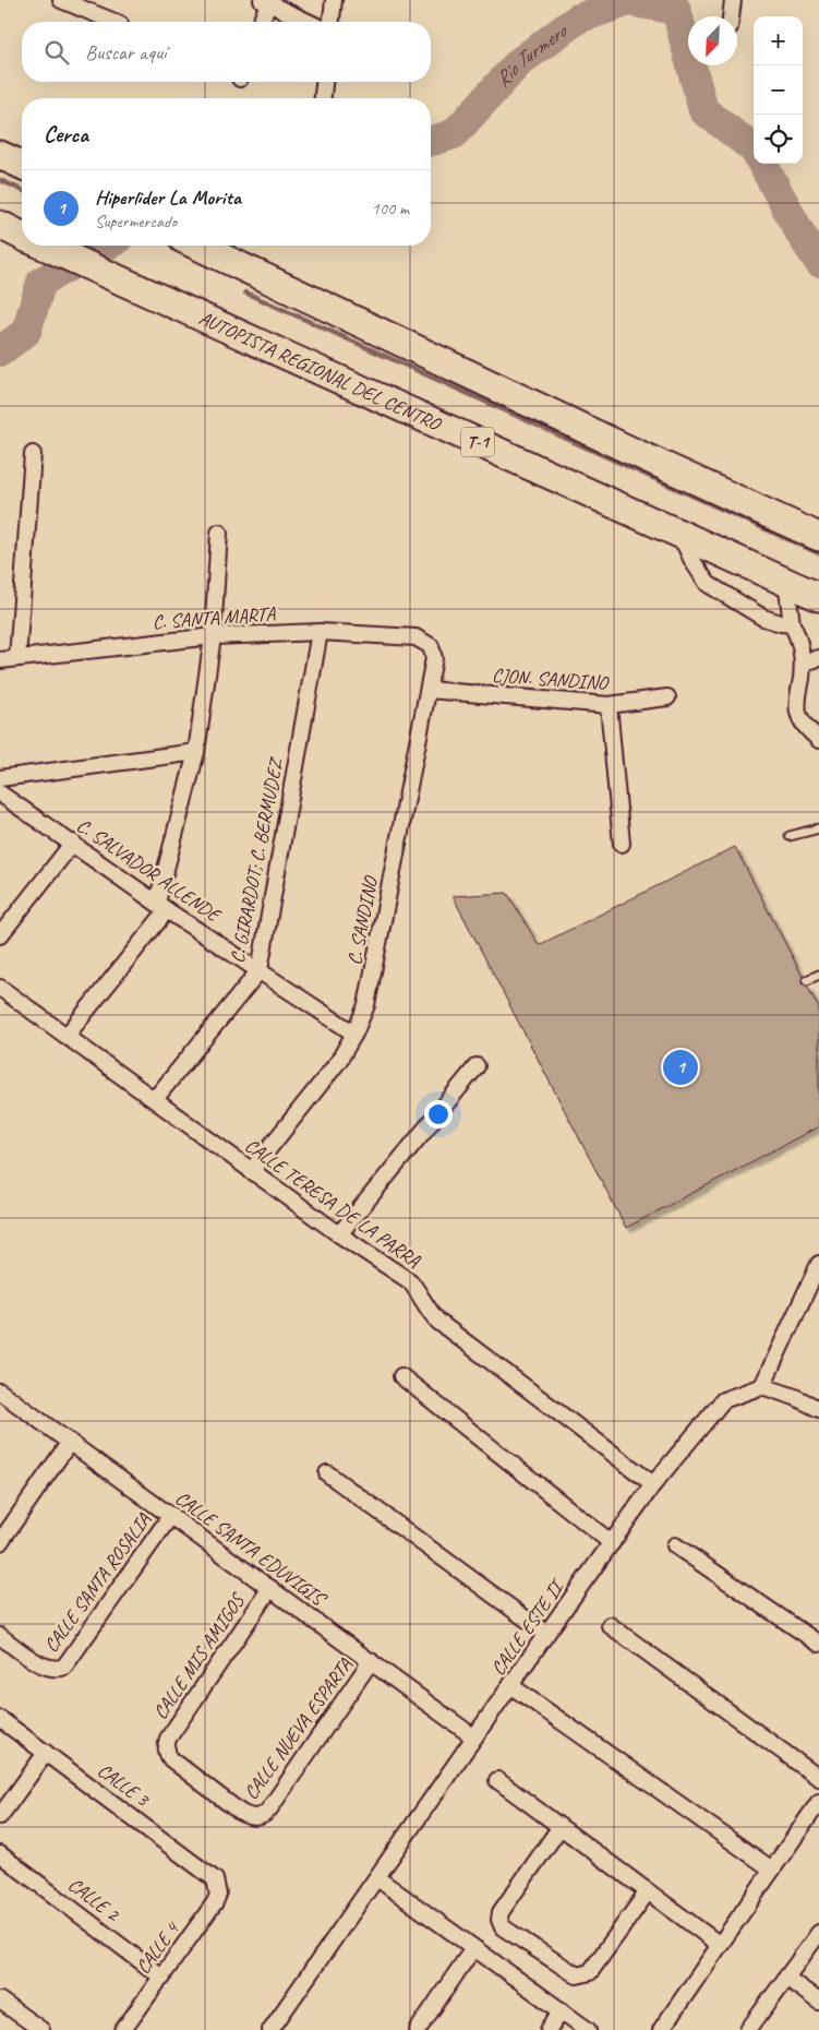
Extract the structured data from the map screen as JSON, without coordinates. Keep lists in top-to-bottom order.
{
  "streets": {
    "highway": ["AUTOPISTA REGIONAL DEL CENTRO", "T-1"],
    "street": [
      "C. SANTA MARTA",
      "CJON. SANDINO",
      "C. GIRARDOT; C. BERMUDEZ",
      "C. SALVADOR ALLENDE",
      "C. SANDINO",
      "CALLE TERESA DE LA PARRA",
      "CALLE SANTA EDUVIGIS",
      "CALLE SANTA ROSALIA",
      "CALLE ESTE II",
      "CALLE MIS AMIGOS",
      "CALLE NUEVA ESPARTA",
      "CALLE 3",
      "CALLE 2",
      "CALLE 4"
    ]
  },
  "crossings": [
    ["C. SANTA MARTA", "C. GIRARDOT; C. BERMUDEZ"],
    ["C. SANTA MARTA", "C. SANDINO"],
    ["CJON. SANDINO", "C. SANDINO"],
    ["C. GIRARDOT; C. BERMUDEZ", "C. SALVADOR ALLENDE"],
    ["C. GIRARDOT; C. BERMUDEZ", "CALLE TERESA DE LA PARRA"],
    ["C. SALVADOR ALLENDE", "C. SANDINO"],
    ["C. SANDINO", "CALLE TERESA DE LA PARRA"],
    ["CALLE TERESA DE LA PARRA", "CALLE ESTE II"],
    ["CALLE SANTA EDUVIGIS", "CALLE SANTA ROSALIA"],
    ["CALLE SANTA EDUVIGIS", "CALLE ESTE II"],
    ["CALLE SANTA EDUVIGIS", "CALLE MIS AMIGOS"],
    ["CALLE SANTA EDUVIGIS", "CALLE NUEVA ESPARTA"],
    ["CALLE MIS AMIGOS", "CALLE NUEVA ESPARTA"],
    ["CALLE 3", "CALLE 4"],
    ["CALLE 2", "CALLE 4"]
  ],
  "water": ["Río Turmero"],
  "north": "bottom left",
  "page": {
    "map_buttons": ["+", "−"],
    "search": "Buscar aquí",
    "heading": "Cerca",
    "list": [
      {
        "mark": "1",
        "name": "Hiperlider La Morita",
        "note": "Supermercado",
        "value": "100 m"
      }
    ],
    "pins": "1"
  }
}
